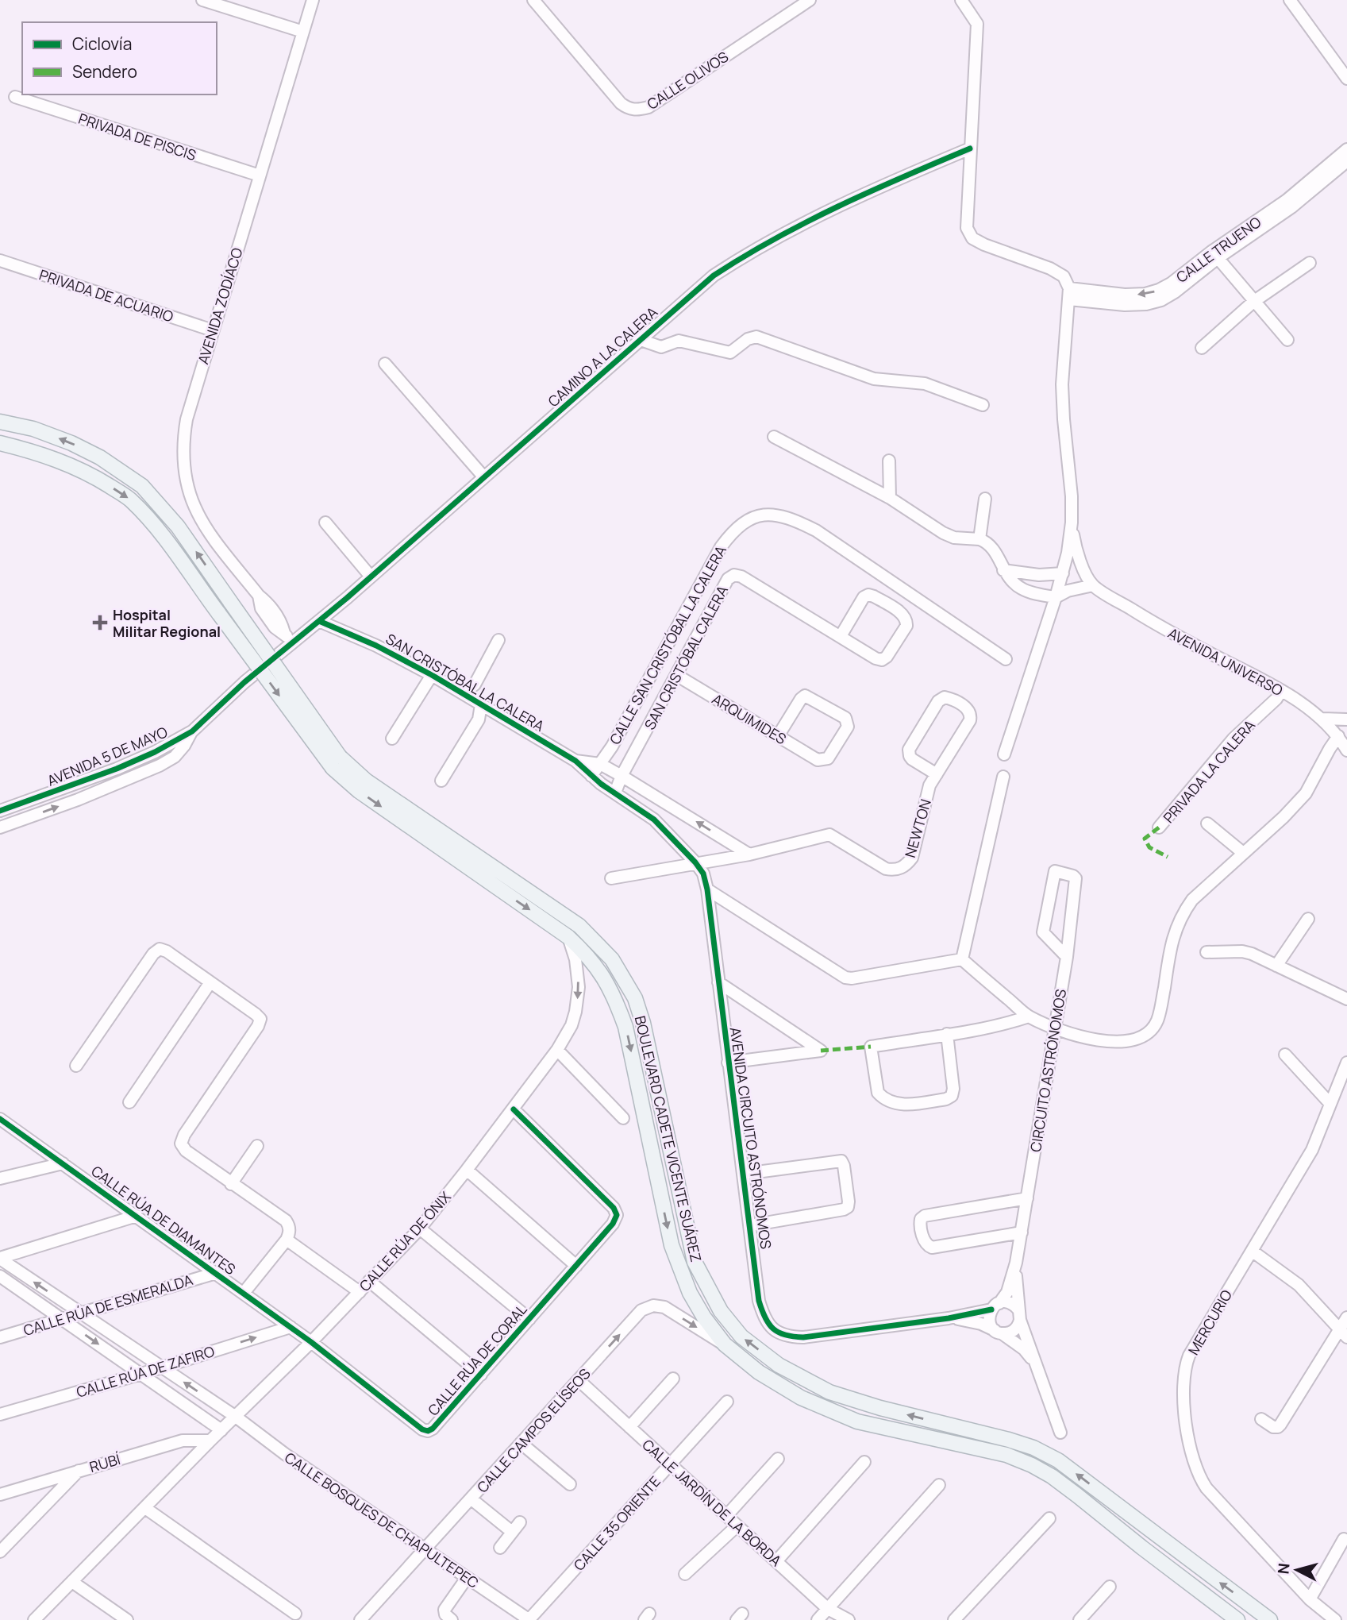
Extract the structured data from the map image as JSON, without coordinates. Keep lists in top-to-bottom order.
{
  "streets": {
    "main road": ["BOULEVARD CADETE VICENTE SUÁREZ"],
    "street": [
      "CALLE OLIVOS",
      "PRIVADA DE PISCIS",
      "CALLE TRUENO",
      "PRIVADA DE ACUARIO",
      "AVENIDA ZODÍACO",
      "CAMINO A LA CALERA",
      "CALLE SAN CRISTÓBAL LA CALERA",
      "SAN CRISTÓBAL CALERA",
      "AVENIDA UNIVERSO",
      "SAN CRISTÓBAL LA CALERA",
      "ARQUIMIDES",
      "AVENIDA 5 DE MAYO",
      "PRIVADA LA CALERA",
      "NEWTON",
      "CIRCUITO ASTRÓNOMOS",
      "AVENIDA CIRCUITO ASTRÓNOMOS",
      "CALLE RÚA DE DIAMANTES",
      "CALLE RÚA DE ÓNIX",
      "CALLE RÚA DE ESMERALDA",
      "MERCURIO",
      "CALLE RÚA DE CORAL",
      "CALLE RÚA DE ZAFIRO",
      "CALLE CAMPOS ELÍSEOS",
      "RUBÍ",
      "CALLE JARDÍN DE LA BORDA",
      "CALLE BOSQUES DE CHAPULTEPEC",
      "CALLE 35 ORIENTE"
    ]
  },
  "crossings": [
    ["PRIVADA DE PISCIS", "AVENIDA ZODÍACO"],
    ["PRIVADA DE ACUARIO", "AVENIDA ZODÍACO"],
    ["AVENIDA ZODÍACO", "CAMINO A LA CALERA"],
    ["AVENIDA ZODÍACO", "AVENIDA 5 DE MAYO"],
    ["CAMINO A LA CALERA", "SAN CRISTÓBAL LA CALERA"],
    ["CAMINO A LA CALERA", "AVENIDA 5 DE MAYO"],
    ["CALLE SAN CRISTÓBAL LA CALERA", "SAN CRISTÓBAL LA CALERA"],
    ["CALLE SAN CRISTÓBAL LA CALERA", "AVENIDA CIRCUITO ASTRÓNOMOS"],
    ["SAN CRISTÓBAL CALERA", "ARQUIMIDES"],
    ["SAN CRISTÓBAL CALERA", "AVENIDA CIRCUITO ASTRÓNOMOS"],
    ["AVENIDA UNIVERSO", "PRIVADA LA CALERA"],
    ["SAN CRISTÓBAL LA CALERA", "AVENIDA CIRCUITO ASTRÓNOMOS"],
    ["CIRCUITO ASTRÓNOMOS", "AVENIDA CIRCUITO ASTRÓNOMOS"],
    ["BOULEVARD CADETE VICENTE SUÁREZ", "CALLE RÚA DE ÓNIX"],
    ["BOULEVARD CADETE VICENTE SUÁREZ", "CALLE CAMPOS ELÍSEOS"],
    ["CALLE RÚA DE DIAMANTES", "CALLE RÚA DE ÓNIX"],
    ["CALLE RÚA DE DIAMANTES", "CALLE RÚA DE ESMERALDA"],
    ["CALLE RÚA DE DIAMANTES", "CALLE RÚA DE CORAL"],
    ["CALLE RÚA DE DIAMANTES", "CALLE RÚA DE ZAFIRO"],
    ["CALLE RÚA DE ÓNIX", "CALLE RÚA DE CORAL"],
    ["CALLE RÚA DE ÓNIX", "RUBÍ"],
    ["CALLE RÚA DE ÓNIX", "CALLE BOSQUES DE CHAPULTEPEC"],
    ["CALLE RÚA DE ESMERALDA", "CALLE BOSQUES DE CHAPULTEPEC"],
    ["CALLE RÚA DE ZAFIRO", "CALLE BOSQUES DE CHAPULTEPEC"],
    ["CALLE CAMPOS ELÍSEOS", "CALLE JARDÍN DE LA BORDA"],
    ["CALLE CAMPOS ELÍSEOS", "CALLE BOSQUES DE CHAPULTEPEC"],
    ["CALLE JARDÍN DE LA BORDA", "CALLE 35 ORIENTE"],
    ["CALLE BOSQUES DE CHAPULTEPEC", "CALLE 35 ORIENTE"]
  ],
  "one_way": ["CALLE RÚA DE ZAFIRO"],
  "places": {
    "health": ["Hospital Militar Regional"]
  },
  "legend": ["Ciclovía", "Sendero"],
  "north": "left"
}
